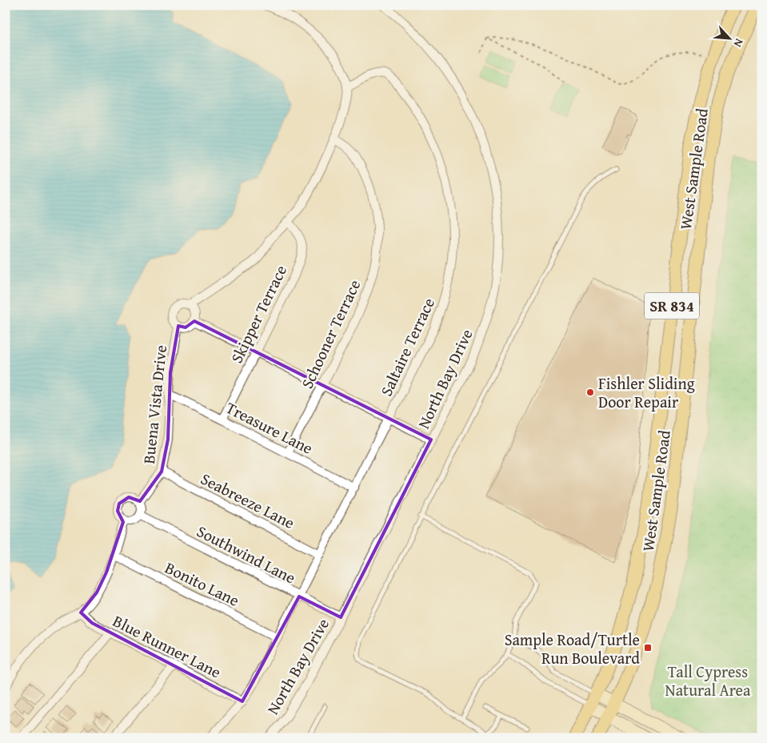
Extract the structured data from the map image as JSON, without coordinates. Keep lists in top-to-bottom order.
{
  "streets": {
    "main road": ["West Sample Road", "SR 834"],
    "street": [
      "Skipper Terrace",
      "Schooner Terrace",
      "Saltaire Terrace",
      "North Bay Drive",
      "Buena Vista Drive",
      "Treasure Lane",
      "Seabreeze Lane",
      "Southwind Lane",
      "Bonito Lane",
      "Blue Runner Lane"
    ]
  },
  "crossings": [
    ["Skipper Terrace", "Treasure Lane"],
    ["Schooner Terrace", "Treasure Lane"],
    ["Saltaire Terrace", "Treasure Lane"],
    ["Saltaire Terrace", "Seabreeze Lane"],
    ["Saltaire Terrace", "Southwind Lane"],
    ["Saltaire Terrace", "Bonito Lane"],
    ["Saltaire Terrace", "Blue Runner Lane"],
    ["North Bay Drive", "Southwind Lane"],
    ["Buena Vista Drive", "Treasure Lane"],
    ["Buena Vista Drive", "Seabreeze Lane"],
    ["Buena Vista Drive", "Southwind Lane"]
  ],
  "parks": ["Tall Cypress Natural Area"],
  "places": {
    "other": ["Fishler Sliding Door Repair"],
    "transit": ["Sample Road/Turtle Run Boulevard"]
  },
  "north": "bottom right"
}
